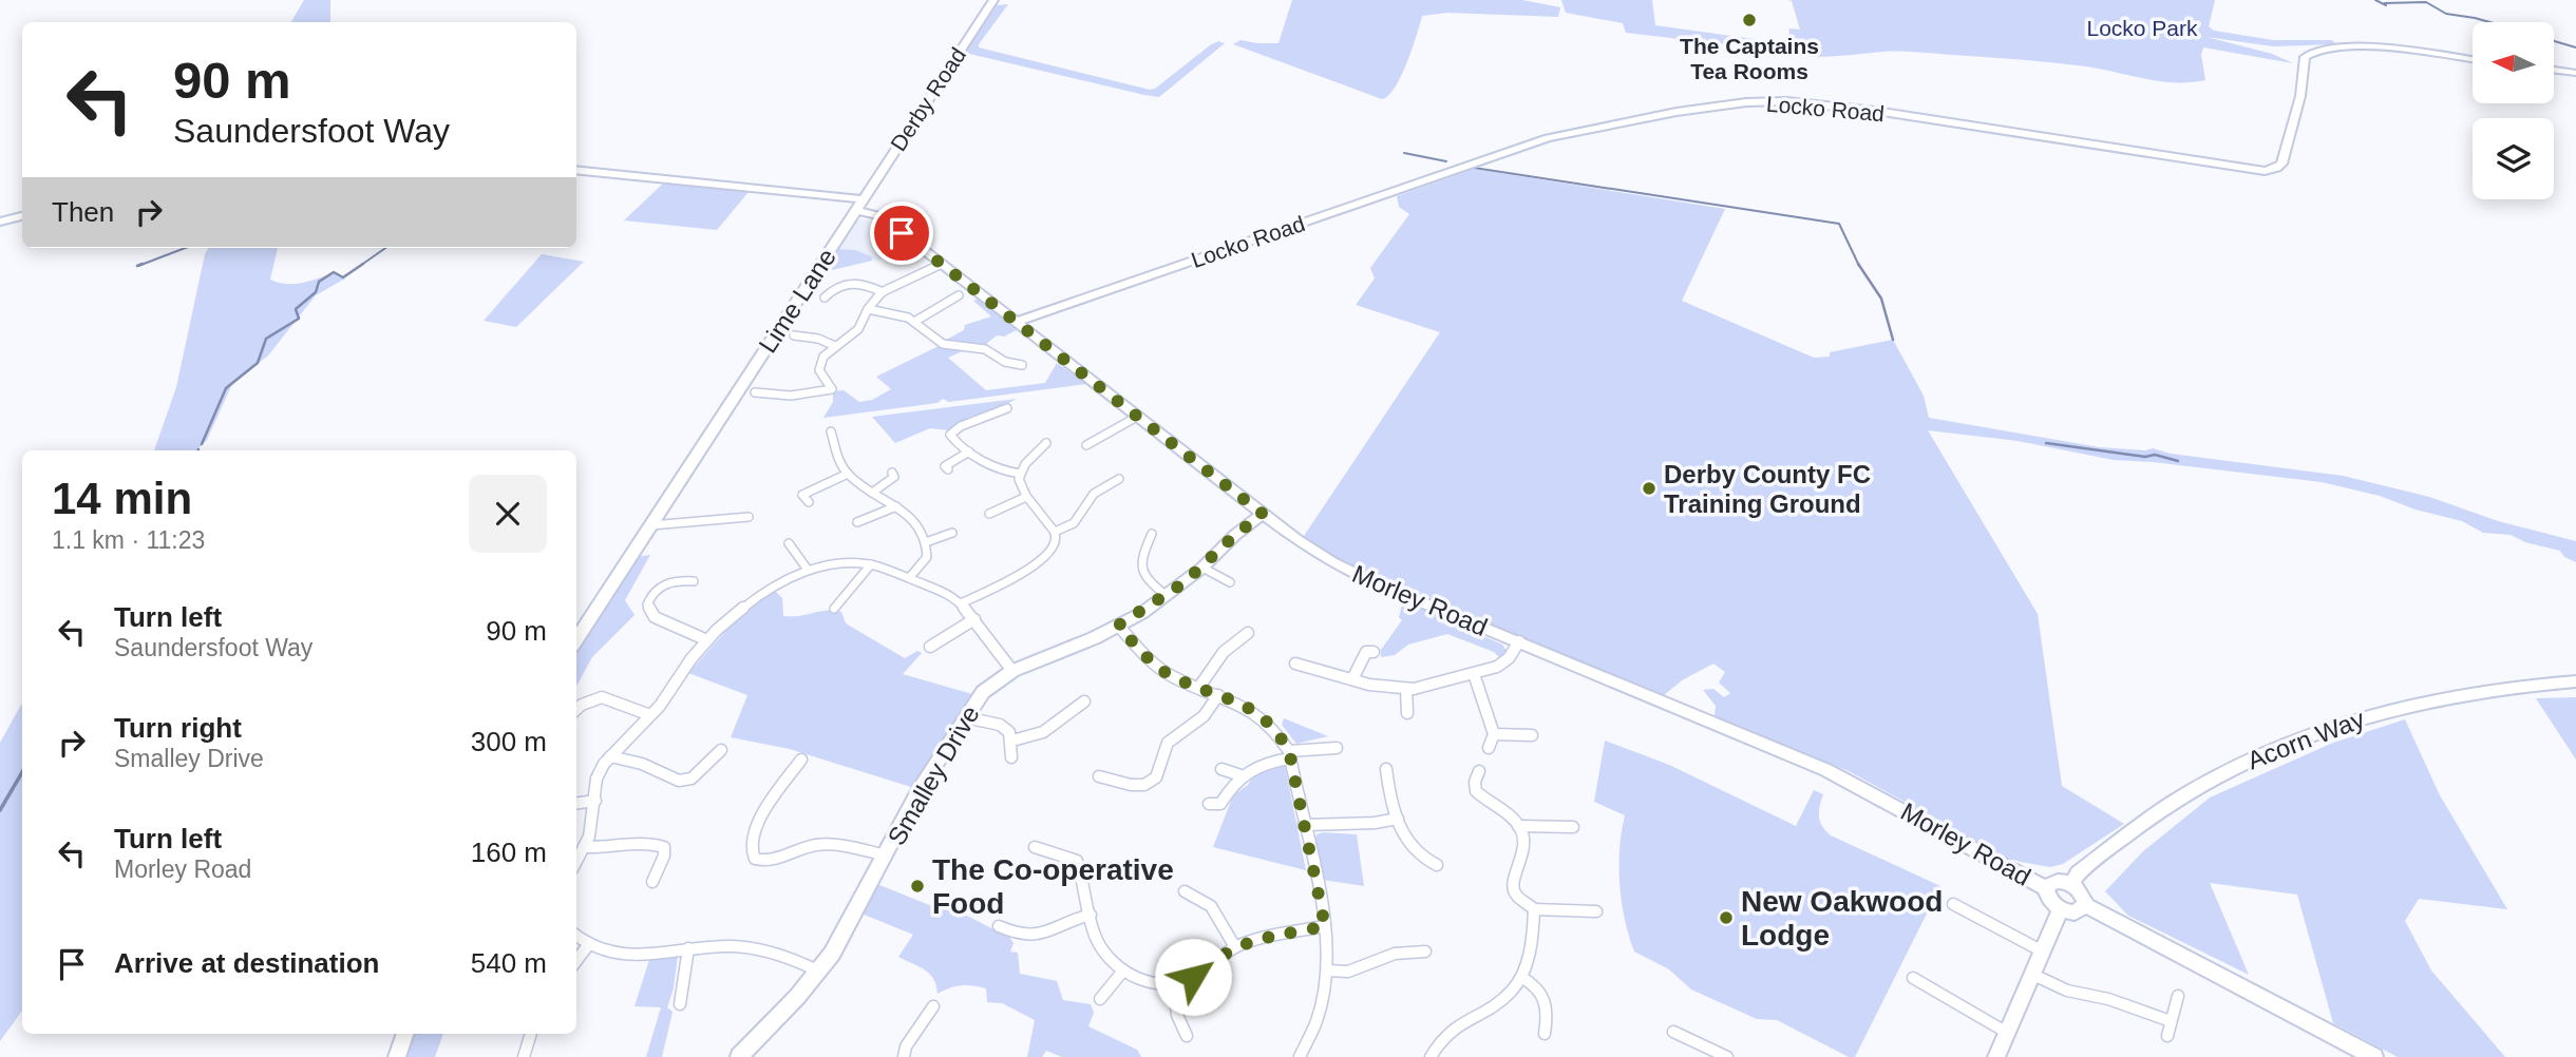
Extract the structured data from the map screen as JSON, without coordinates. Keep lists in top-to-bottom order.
{
  "streets": {
    "street": [
      "Derby Road",
      "Locko Road",
      "Lime Lane",
      "Morley Road",
      "Acorn Way",
      "Smalley Drive"
    ]
  },
  "crossings": [
    ["Derby Road", "Lime Lane"],
    ["Derby Road", "Morley Road"],
    ["Locko Road", "Morley Road"],
    ["Lime Lane", "Morley Road"],
    ["Morley Road", "Acorn Way"],
    ["Morley Road", "Smalley Drive"]
  ],
  "parks": ["Locko Park"],
  "places": [
    "The Captains Tea Rooms",
    "Derby County FC Training Ground",
    "The Co-operative Food",
    "New Oakwood Lodge"
  ],
  "north": "left",
  "page": {
    "turn": ["90 m", "Saundersfoot Way"],
    "then": "Then",
    "heading": ["14 min", "1.1 km · 11:23"],
    "list": [
      {
        "name": "Turn left",
        "note": "Saundersfoot Way",
        "value": "90 m"
      },
      {
        "name": "Turn right",
        "note": "Smalley Drive",
        "value": "300 m"
      },
      {
        "name": "Turn left",
        "note": "Morley Road",
        "value": "160 m"
      },
      {
        "name": "Arrive at destination",
        "value": "540 m"
      }
    ]
  }
}
